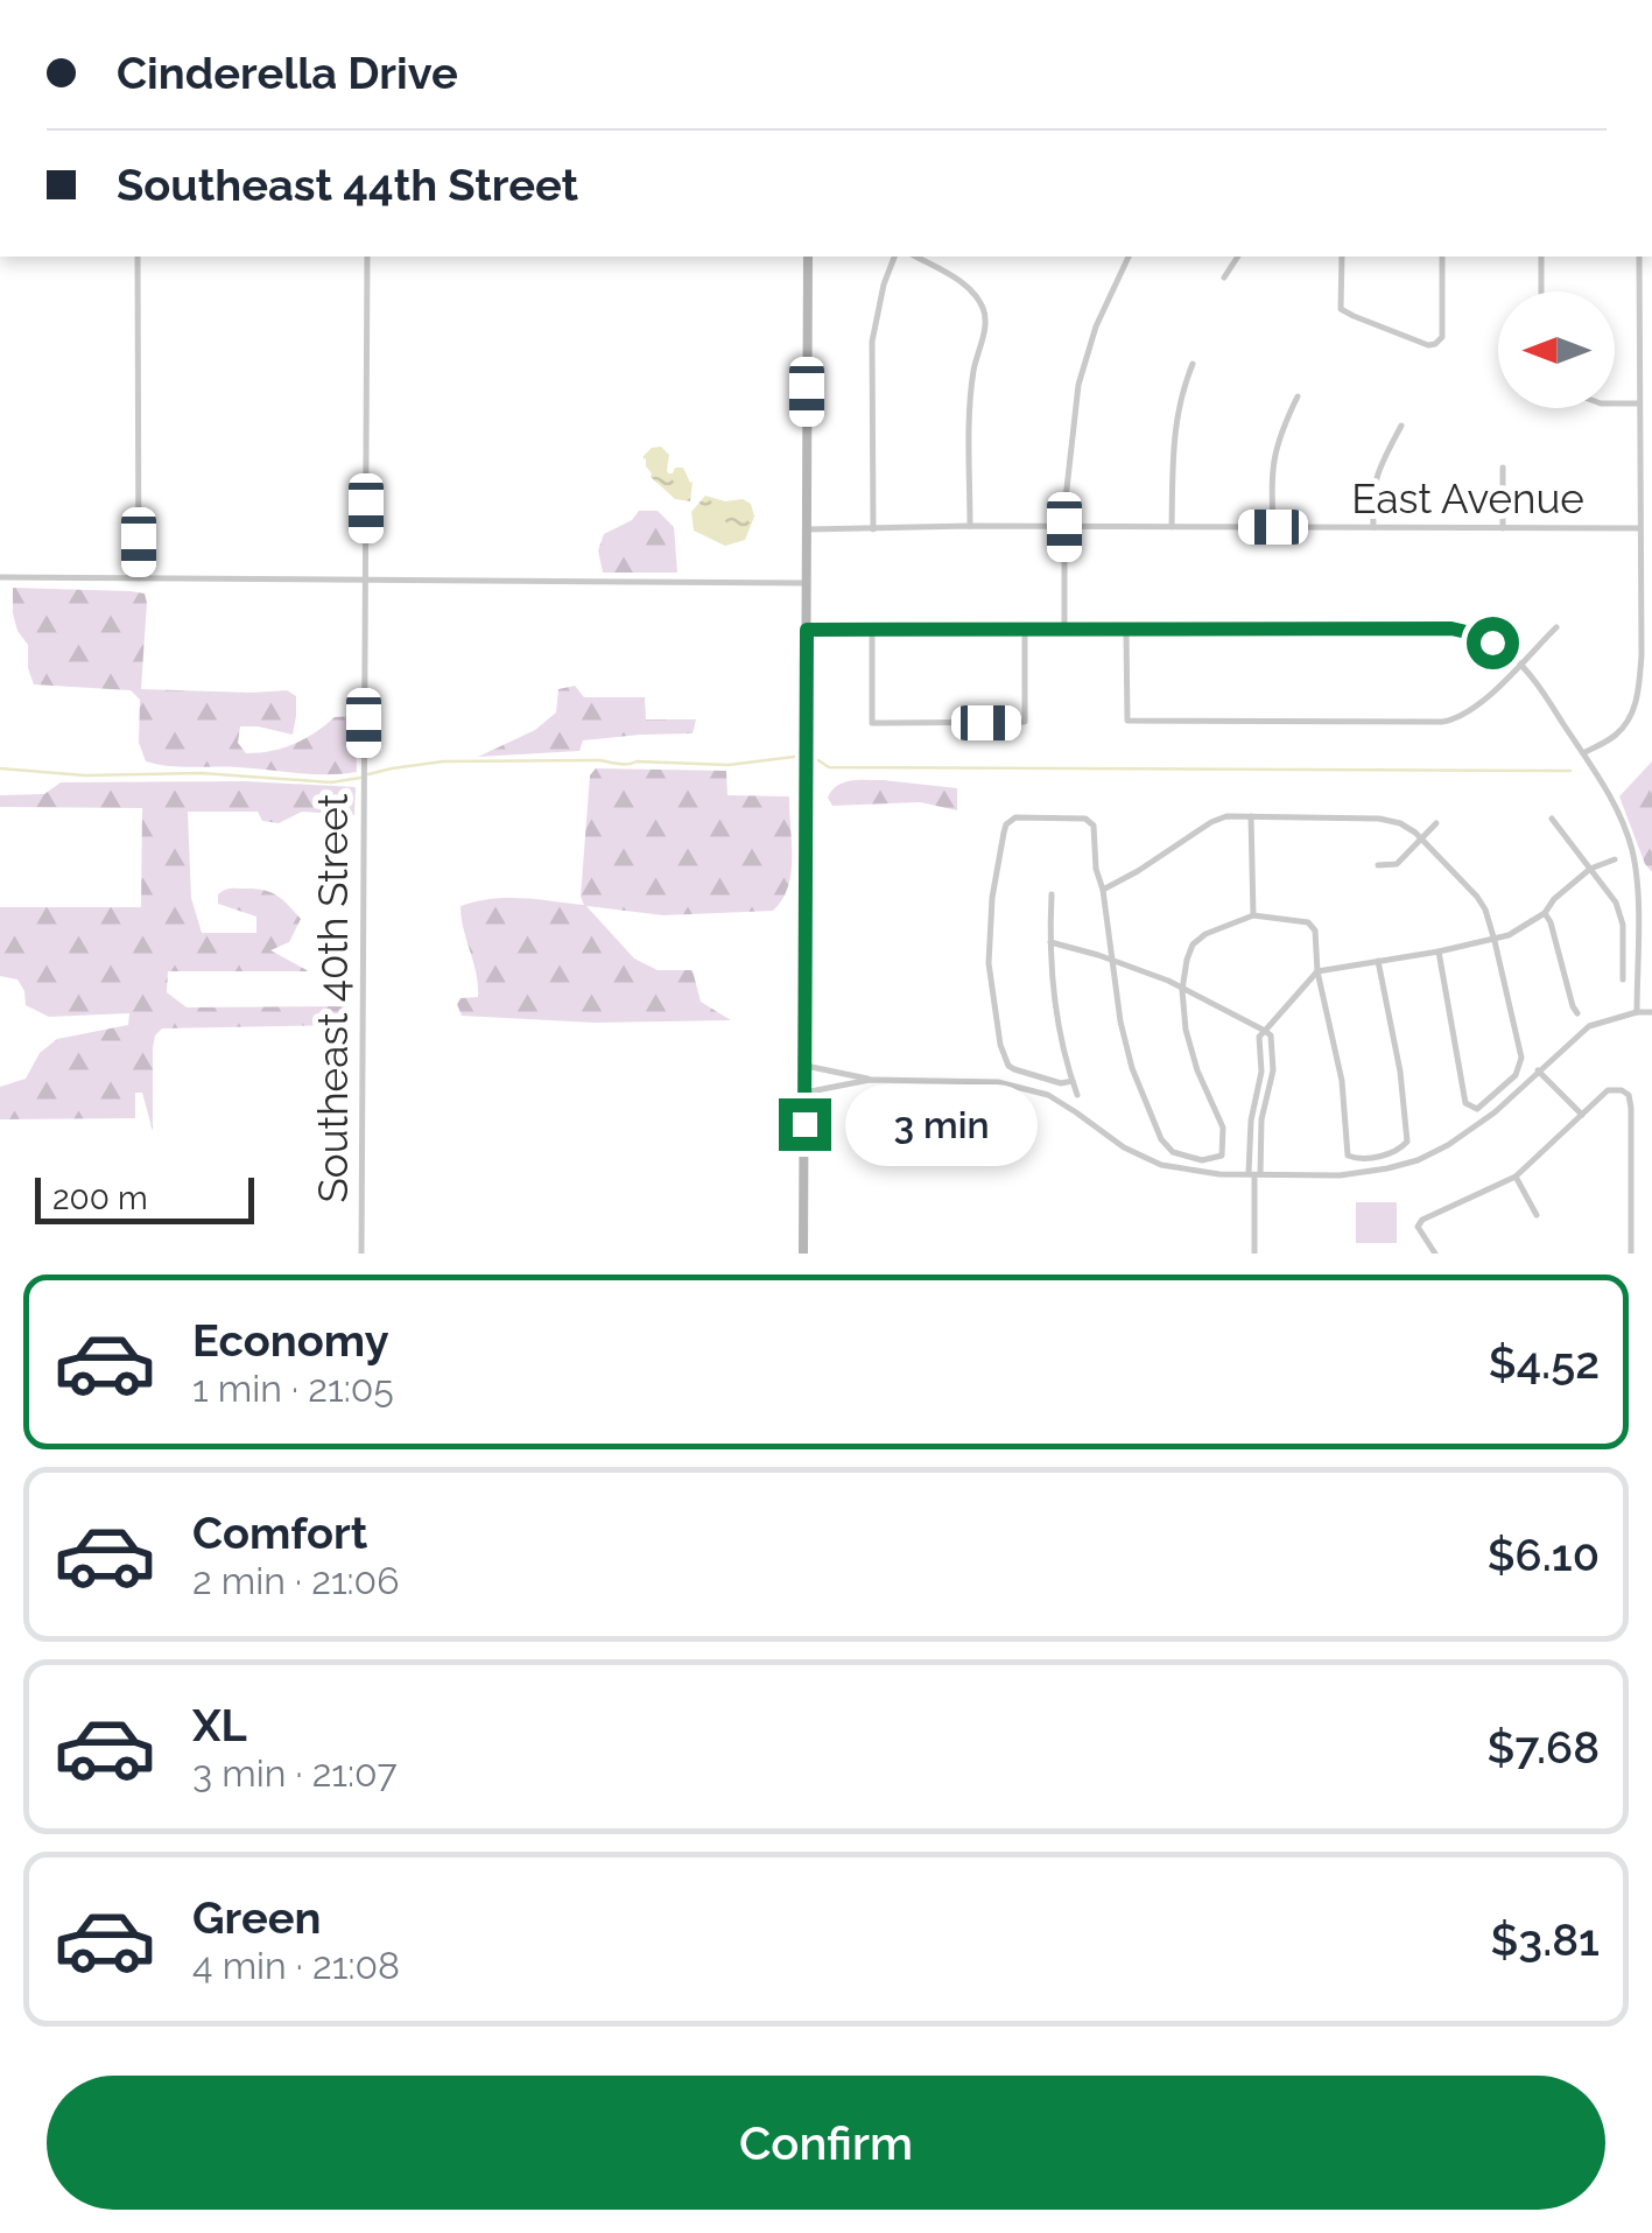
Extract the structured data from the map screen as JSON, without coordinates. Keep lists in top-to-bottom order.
{
  "streets": {
    "street": ["East Avenue", "Southeast 40th Street"]
  },
  "scale_bar": "200 m",
  "north": "left",
  "page": {
    "banner": ["Cinderella Drive", "Southeast 44th Street"],
    "bubble": "3 min",
    "scale": "200 m",
    "list": [
      {
        "name": "Economy",
        "note": "1 min · 21:05",
        "value": "$4.52"
      },
      {
        "name": "Comfort",
        "note": "2 min · 21:06",
        "value": "$6.10"
      },
      {
        "name": "XL",
        "note": "3 min · 21:07",
        "value": "$7.68"
      },
      {
        "name": "Green",
        "note": "4 min · 21:08",
        "value": "$3.81"
      }
    ],
    "buttons": "Confirm"
  }
}
